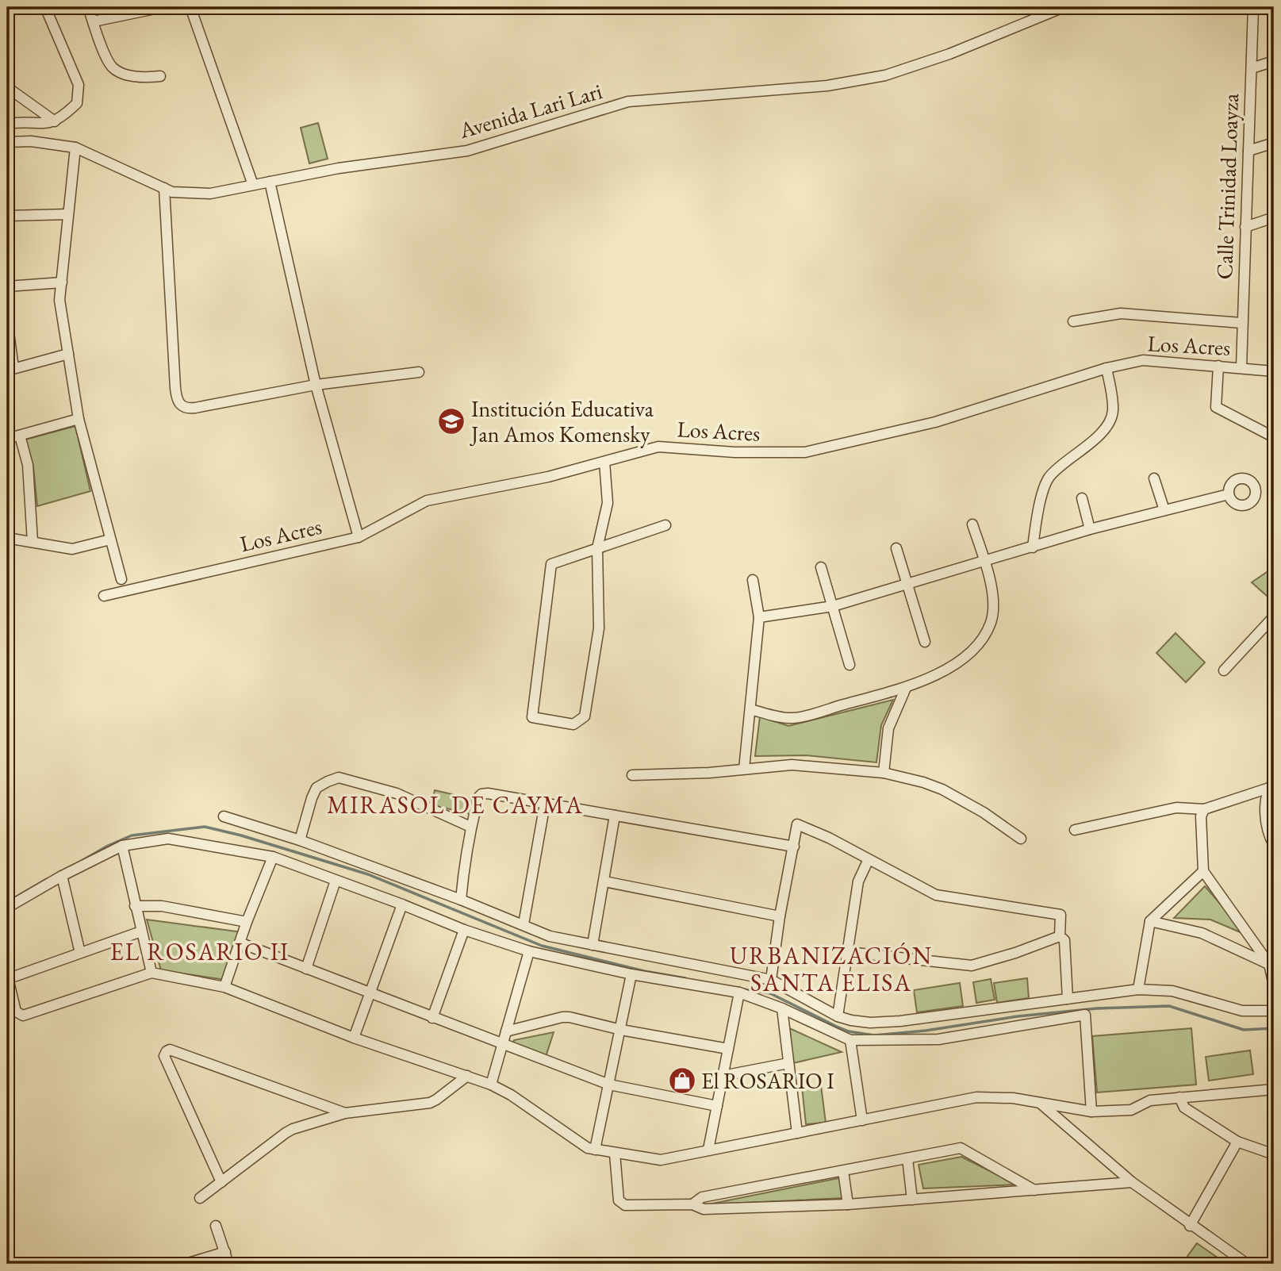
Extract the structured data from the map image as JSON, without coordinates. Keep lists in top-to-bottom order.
{
  "streets": {
    "street": ["Avenida Lari Lari", "Calle Trinidad Loayza", "Los Acres"]
  },
  "crossings": [
    ["Calle Trinidad Loayza", "Los Acres"]
  ],
  "districts": ["MIRASOL DE CAYMA", "EL ROSARIO II", "URBANIZACIÓN SANTA ELISA"],
  "places": {
    "school or university": ["Institución Educativa Jan Amos Komensky"],
    "shop": ["El ROSARIO I"]
  }
}
